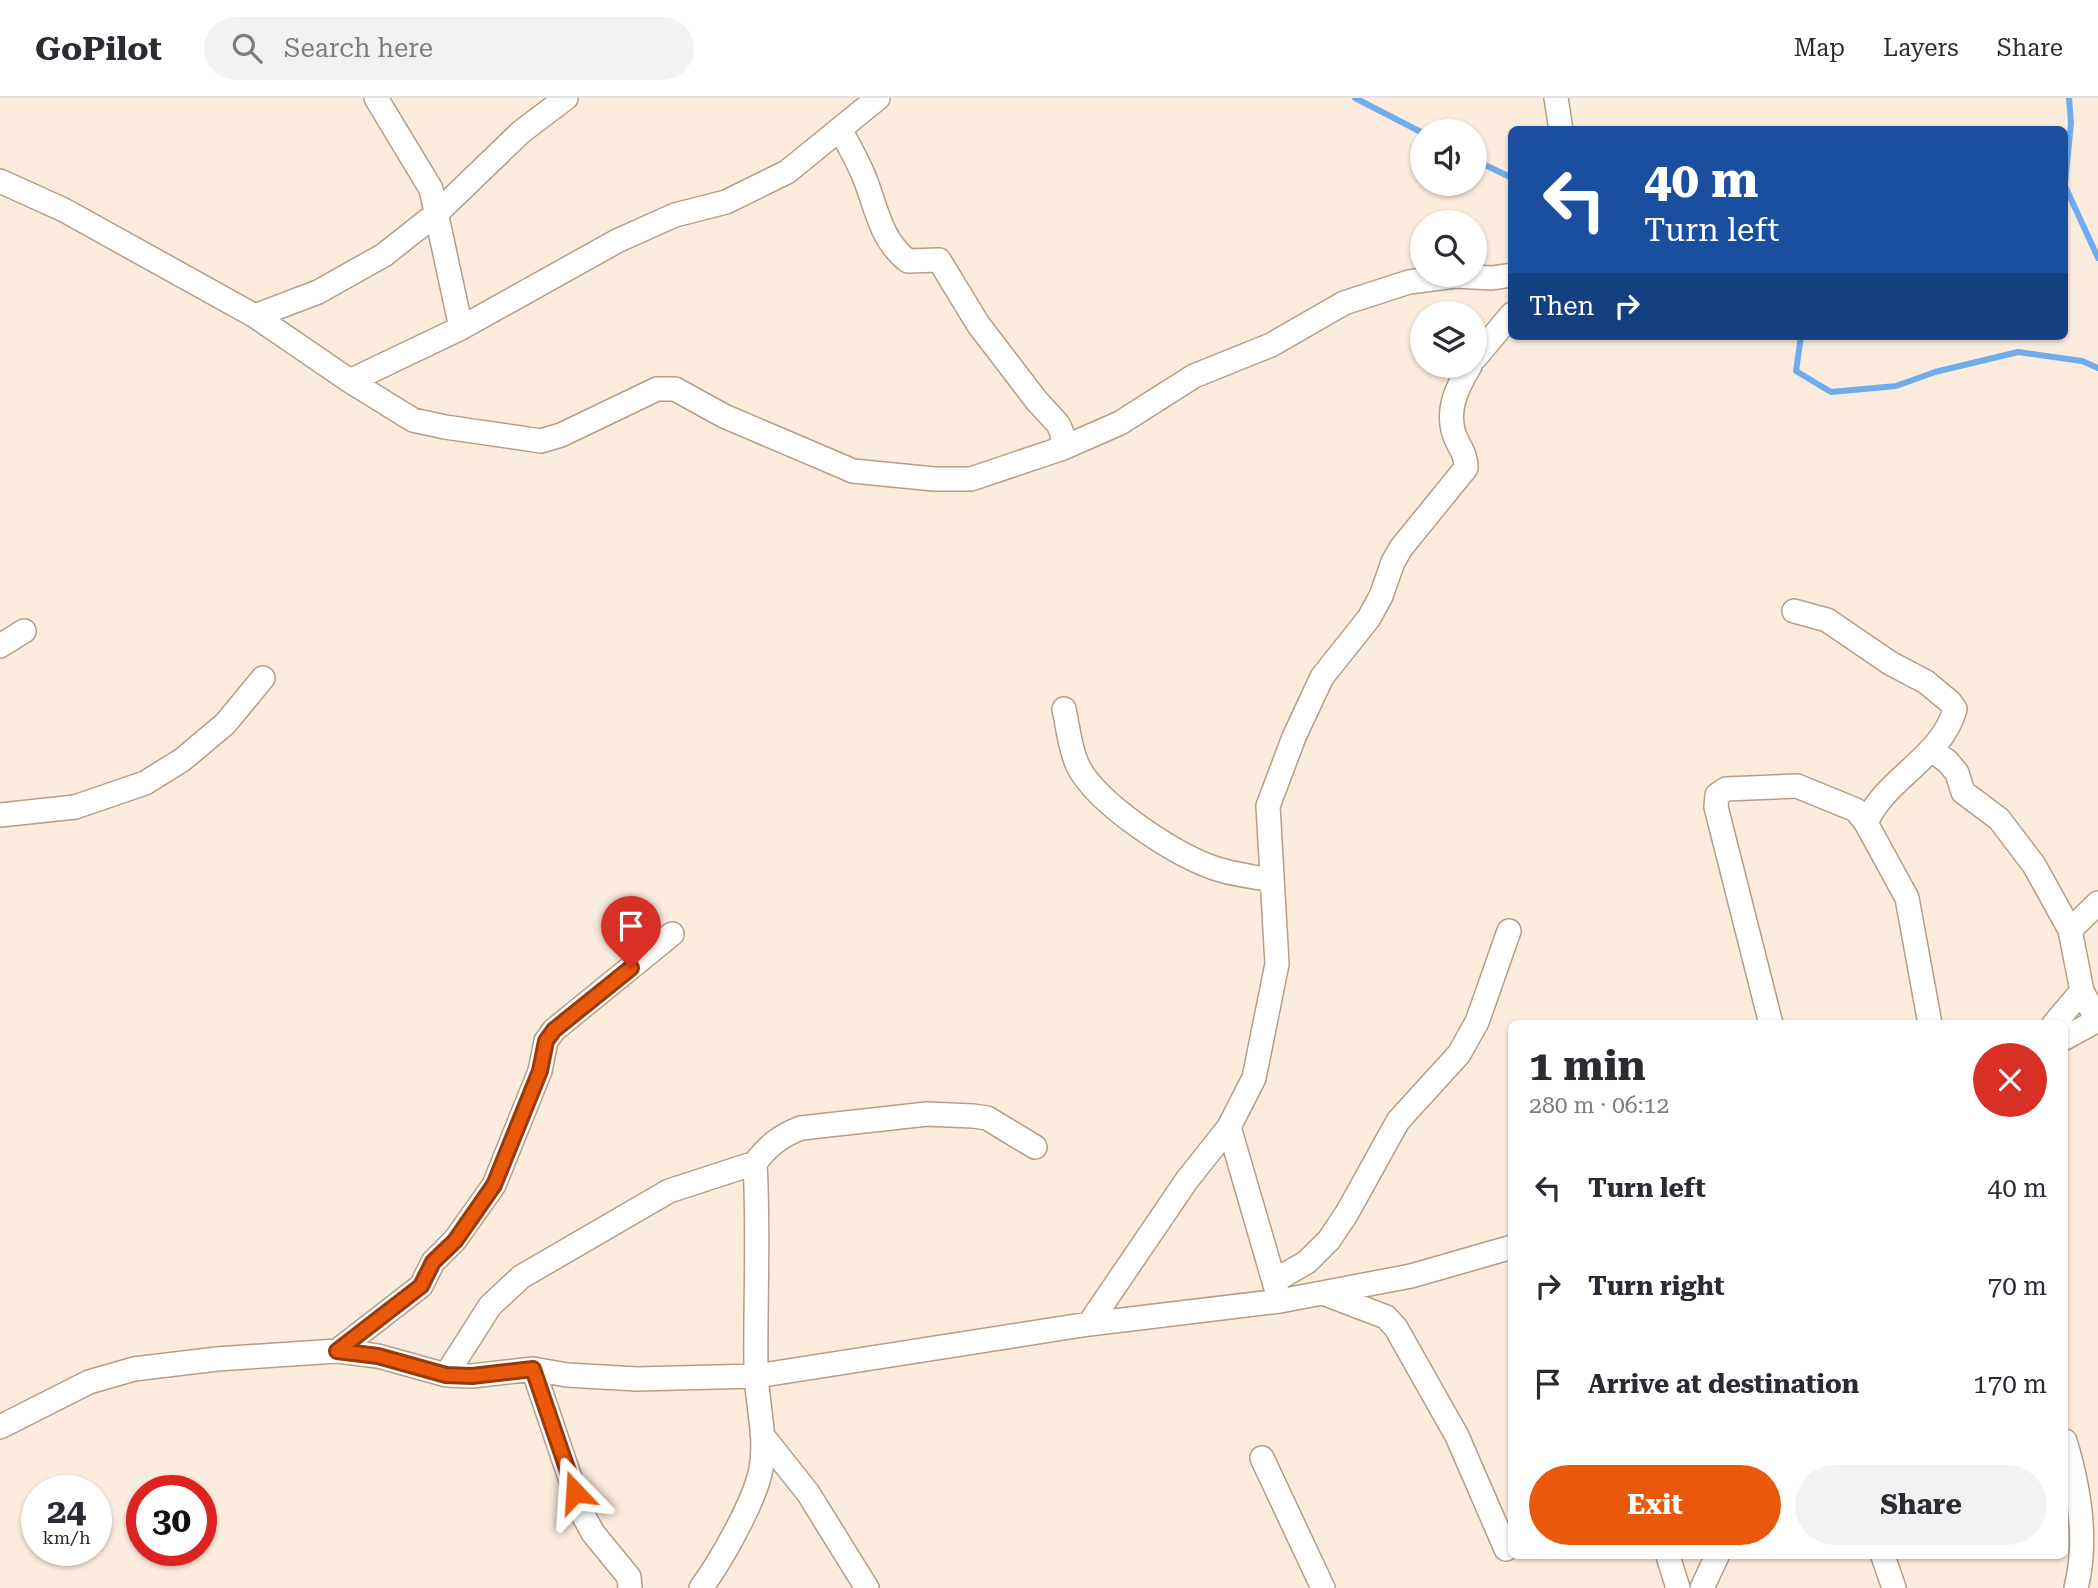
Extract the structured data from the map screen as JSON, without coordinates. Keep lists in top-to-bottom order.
{
  "page": {
    "header": "GoPilot",
    "search": "Search here",
    "nav": ["Map", "Layers", "Share"],
    "turn": ["40 m", "Turn left"],
    "then": "Then",
    "heading": ["1 min", "280 m · 06:12"],
    "list": [
      {
        "name": "Turn left",
        "value": "40 m"
      },
      {
        "name": "Turn right",
        "value": "70 m"
      },
      {
        "name": "Arrive at destination",
        "value": "170 m"
      }
    ],
    "buttons": ["Exit", "Share"],
    "speed": "24 km/h",
    "limit": "30"
  }
}
